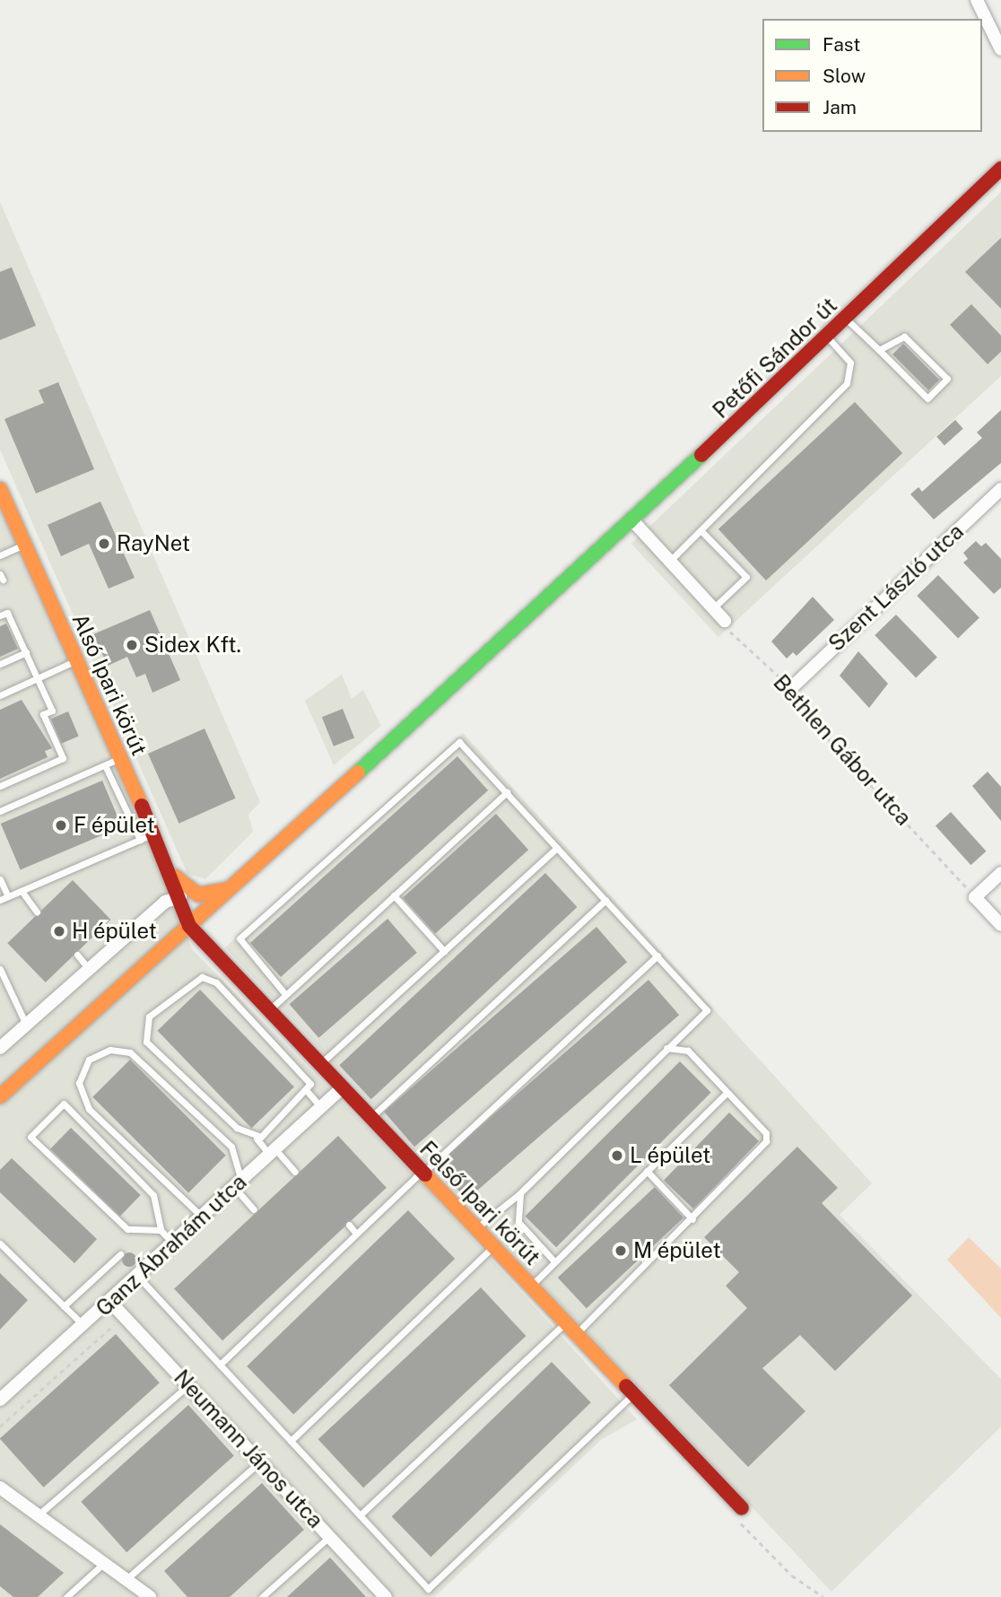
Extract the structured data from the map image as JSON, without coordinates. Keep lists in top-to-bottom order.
{
  "streets": {
    "main road": ["Petőfi Sándor út", "Alsó Ipari körút", "Felső Ipari körút"],
    "street": ["Szent László utca", "Ganz Ábrahám utca", "Neumann János utca"],
    "path": ["Bethlen Gábor utca"]
  },
  "crossings": [
    ["Petőfi Sándor út", "Alsó Ipari körút"],
    ["Petőfi Sándor út", "Felső Ipari körút"],
    ["Szent László utca", "Bethlen Gábor utca"],
    ["Alsó Ipari körút", "Felső Ipari körút"],
    ["Felső Ipari körút", "Ganz Ábrahám utca"],
    ["Ganz Ábrahám utca", "Neumann János utca"]
  ],
  "places": [
    "RayNet",
    "Sidex Kft.",
    "F épület",
    "H épület",
    "L épület",
    "M épület"
  ],
  "legend": ["Fast", "Slow", "Jam"]
}
